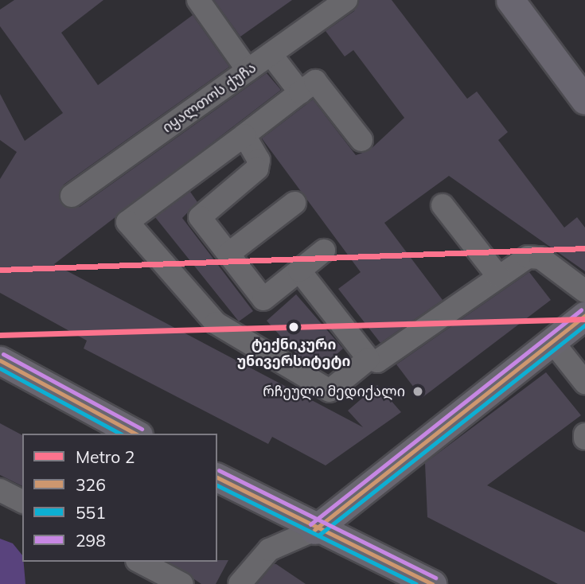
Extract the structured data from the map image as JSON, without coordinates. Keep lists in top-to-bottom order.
{
  "streets": {
    "street": ["იყალთოს ქუჩა"]
  },
  "places": ["ტექნიკური უნივერსიტეტი", "რჩეული მედიქალი"],
  "lines": [
    "metro line 2",
    "transit line 298",
    "transit line 326",
    "transit line 551"
  ],
  "legend": [
    "Metro 2",
    "326",
    "551",
    "298"
  ]
}
